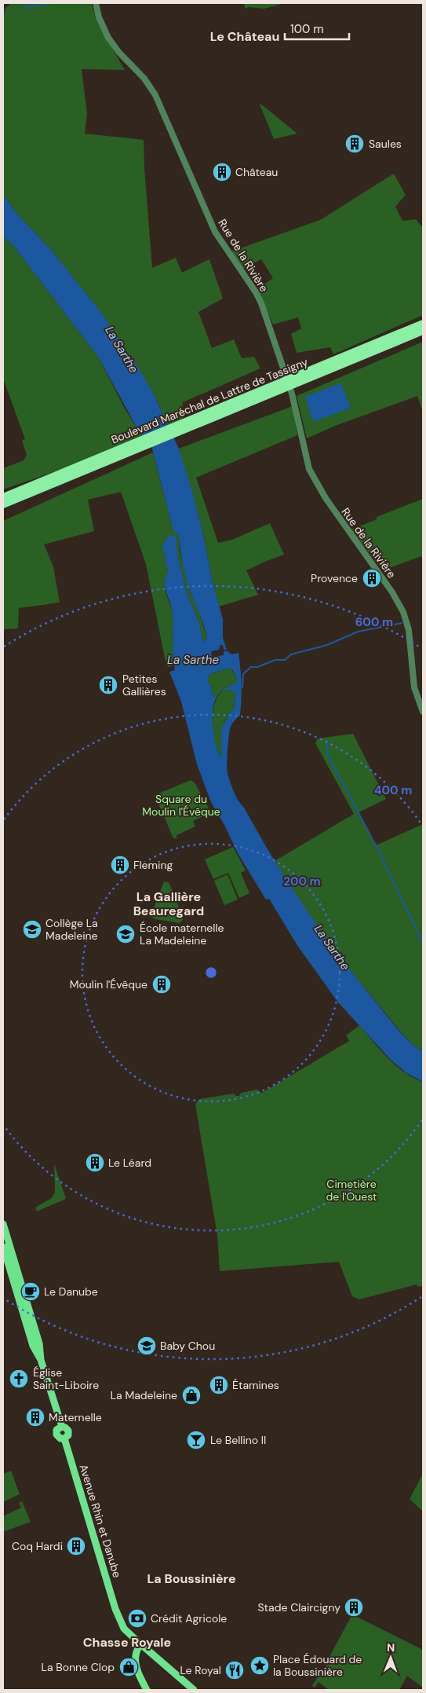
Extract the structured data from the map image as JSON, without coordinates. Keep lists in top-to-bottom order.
{
  "streets": {
    "highway": ["Boulevard Maréchal de Lattre de Tassigny"],
    "main road": ["Avenue Rhin et Danube"],
    "street": ["Rue de la Rivière"]
  },
  "districts": [
    "Le Château",
    "La Gallière Beauregard",
    "La Boussinière",
    "Chasse Royale"
  ],
  "water": ["La Sarthe"],
  "parks": ["Square du Moulin l'Évêque", "Cimetière de l'Ouest"],
  "places": {
    "building": [
      "Saules",
      "Château",
      "Provence",
      "Petites Gallières",
      "Fleming",
      "Moulin l'Évêque",
      "Le Léard",
      "Étamines",
      "Maternelle",
      "Coq Hardi",
      "Stade Claircigny"
    ],
    "school or university": ["Collège La Madeleine", "École maternelle La Madeleine", "Baby Chou"],
    "cafe": ["Le Danube"],
    "church": ["Église Saint-Liboire"],
    "shop": ["La Madeleine", "La Bonne Clop"],
    "bar": ["Le Bellino II"],
    "bank": ["Crédit Agricole"],
    "place": ["Place Édouard de la Boussinière"],
    "restaurant": ["Le Royal"]
  },
  "scale_bar": "100 m",
  "north": "top",
  "rings": ["600 m", "400 m", "200 m"]
}
